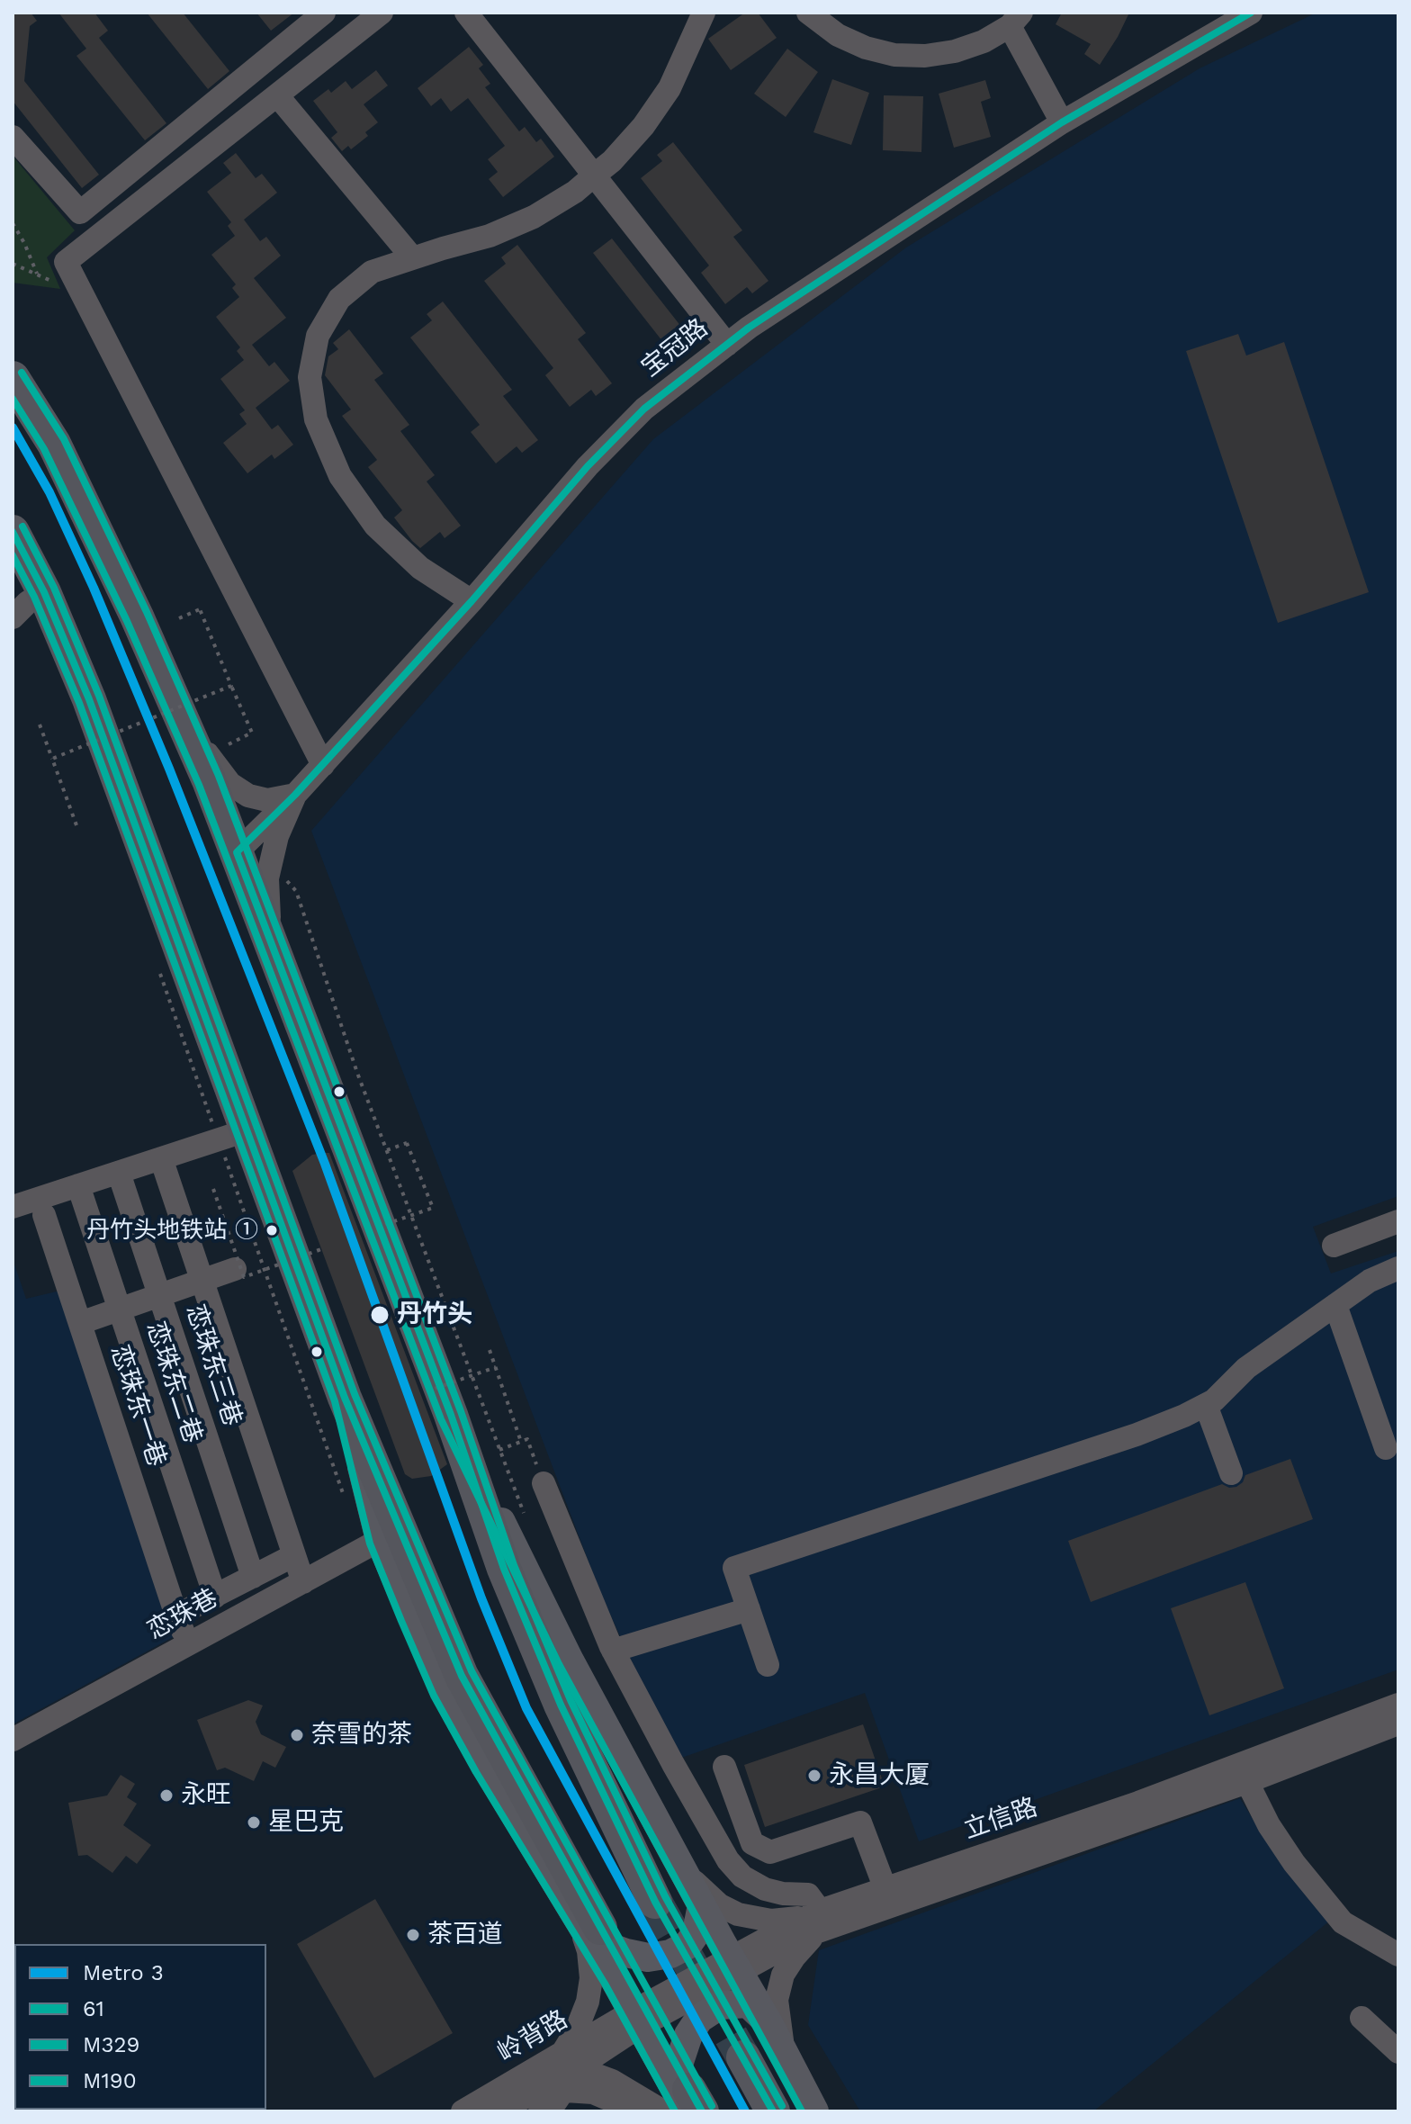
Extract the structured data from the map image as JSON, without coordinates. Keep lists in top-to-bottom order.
{
  "streets": {
    "street": [
      "宝冠路",
      "恋珠东三巷",
      "恋珠东二巷",
      "恋珠东一巷",
      "恋珠巷",
      "立信路",
      "岭背路"
    ]
  },
  "crossings": [
    ["恋珠东一巷", "恋珠巷"],
    ["立信路", "岭背路"]
  ],
  "places": [
    "丹竹头地铁站 ①",
    "丹竹头",
    "奈雪的茶",
    "永昌大厦",
    "永旺",
    "星巴克",
    "茶百道"
  ],
  "lines": [
    "transit line 61",
    "transit line M190",
    "transit line M329",
    "metro line 3"
  ],
  "legend": [
    "Metro 3",
    "61",
    "M329",
    "M190"
  ]
}
